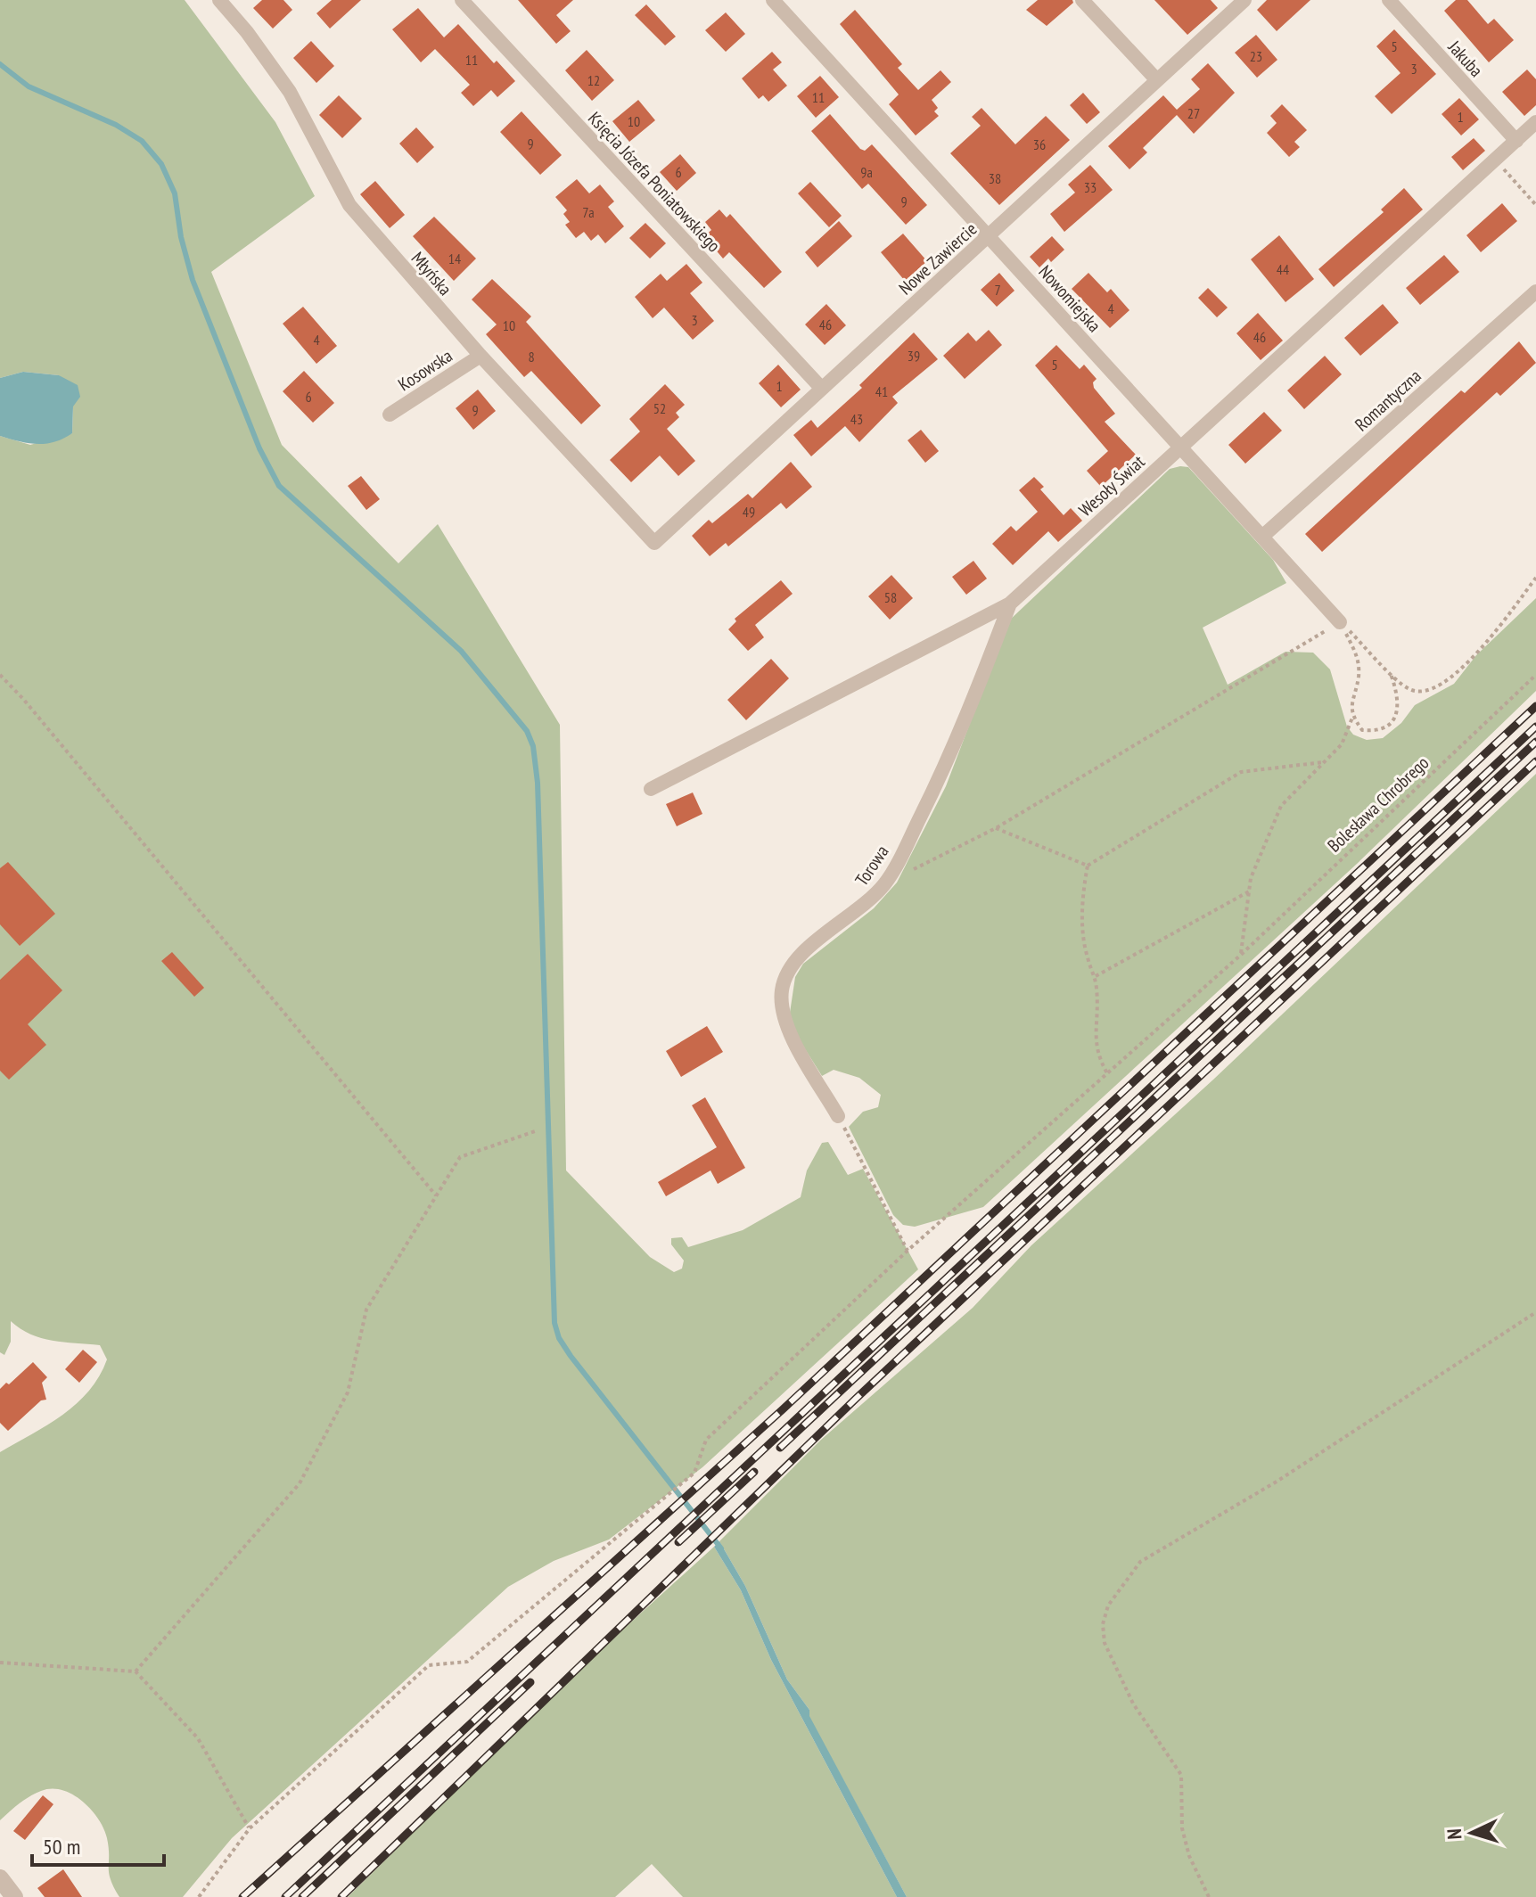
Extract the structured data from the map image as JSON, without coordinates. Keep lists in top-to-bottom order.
{
  "streets": {
    "street": [
      "Jakuba",
      "Księcia Józefa Poniatowskiego",
      "Nowe Zawiercie",
      "Młyńska",
      "Nowomiejska",
      "Kosowska",
      "Romantyczna",
      "Wesoły Świat",
      "Torowa"
    ],
    "path": ["Bolesława Chrobrego"]
  },
  "crossings": [
    ["Jakuba", "Wesoły Świat"],
    ["Księcia Józefa Poniatowskiego", "Nowe Zawiercie"],
    ["Nowe Zawiercie", "Młyńska"],
    ["Nowe Zawiercie", "Nowomiejska"],
    ["Młyńska", "Kosowska"],
    ["Nowomiejska", "Romantyczna"],
    ["Nowomiejska", "Wesoły Świat"],
    ["Wesoły Świat", "Torowa"]
  ],
  "house_numbers": [
    "5",
    "23",
    "11",
    "3",
    "12",
    "11",
    "27",
    "1",
    "10",
    "9",
    "36",
    "6",
    "9a",
    "38",
    "33",
    "9",
    "7a",
    "14",
    "44",
    "7",
    "4",
    "3",
    "46",
    "10",
    "46",
    "4",
    "39",
    "8",
    "5",
    "1",
    "41",
    "6",
    "52",
    "9",
    "43",
    "49",
    "58"
  ],
  "scale_bar": "50 m",
  "north": "left"
}
